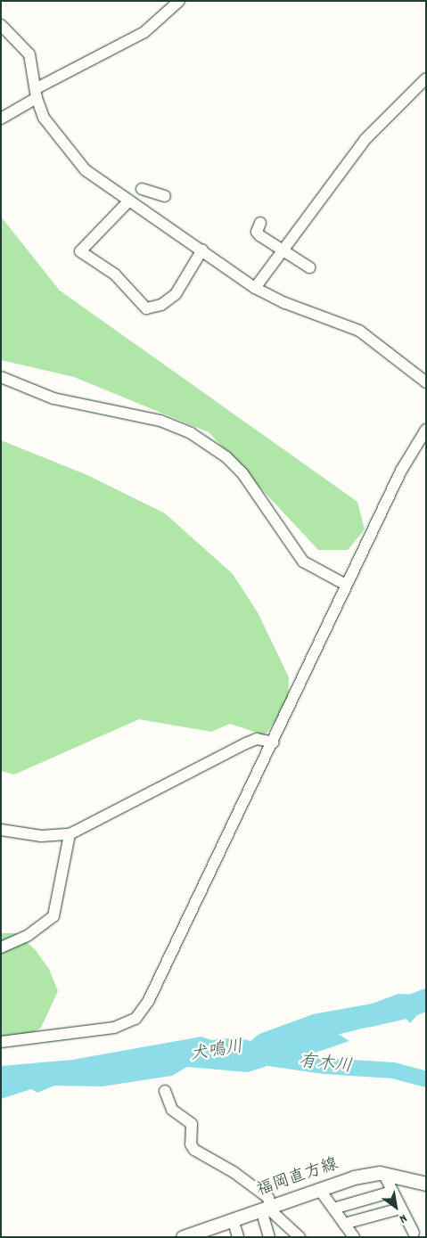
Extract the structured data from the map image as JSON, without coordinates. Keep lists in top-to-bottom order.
{
  "streets": {
    "main road": ["福岡直方線"]
  },
  "water": ["犬鳴川", "有木川"],
  "north": "bottom right"
}
